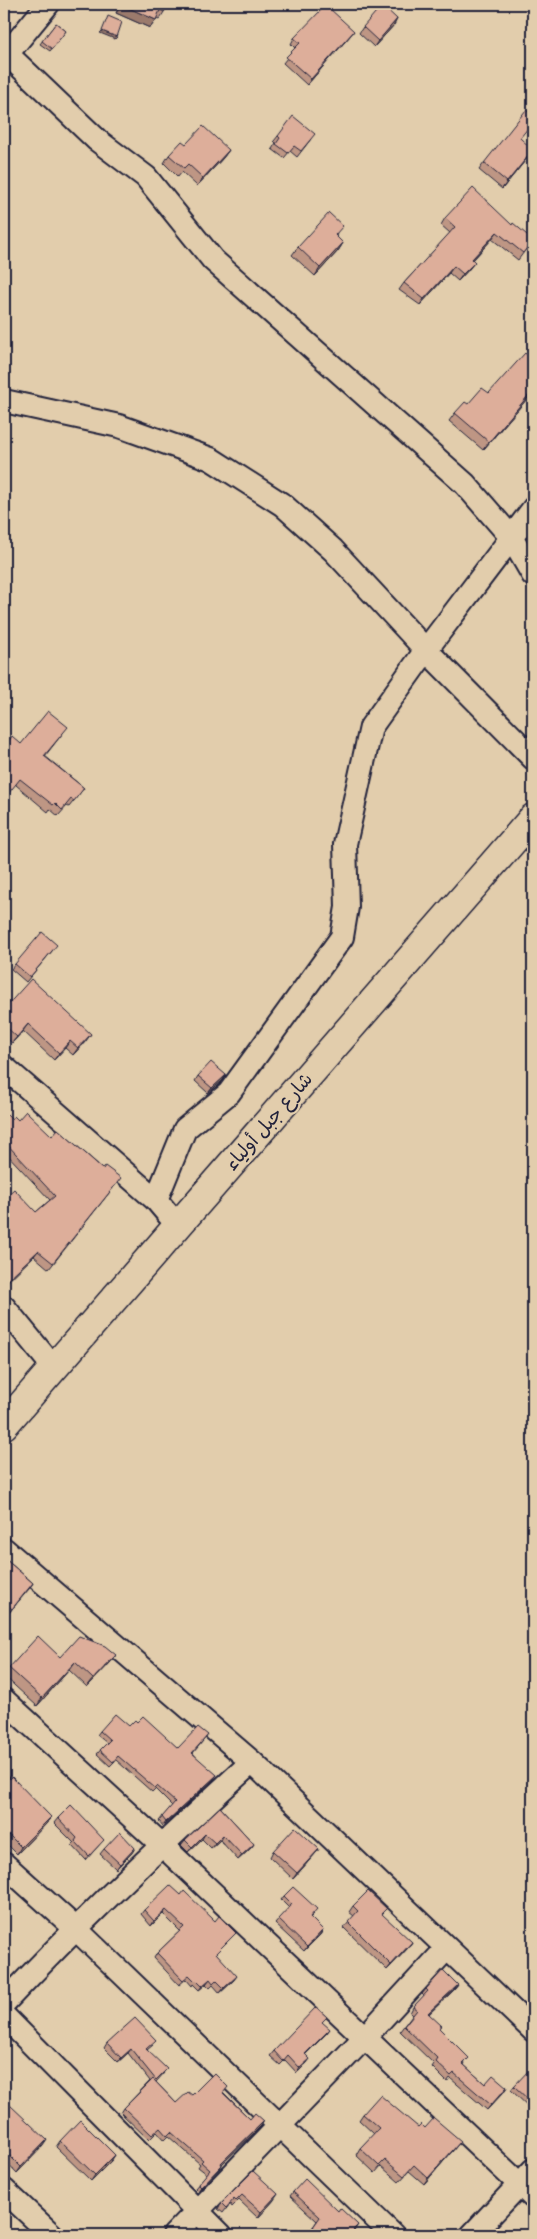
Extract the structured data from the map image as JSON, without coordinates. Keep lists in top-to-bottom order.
{
  "streets": {
    "highway": ["شارع جبل أولياء"]
  }
}
